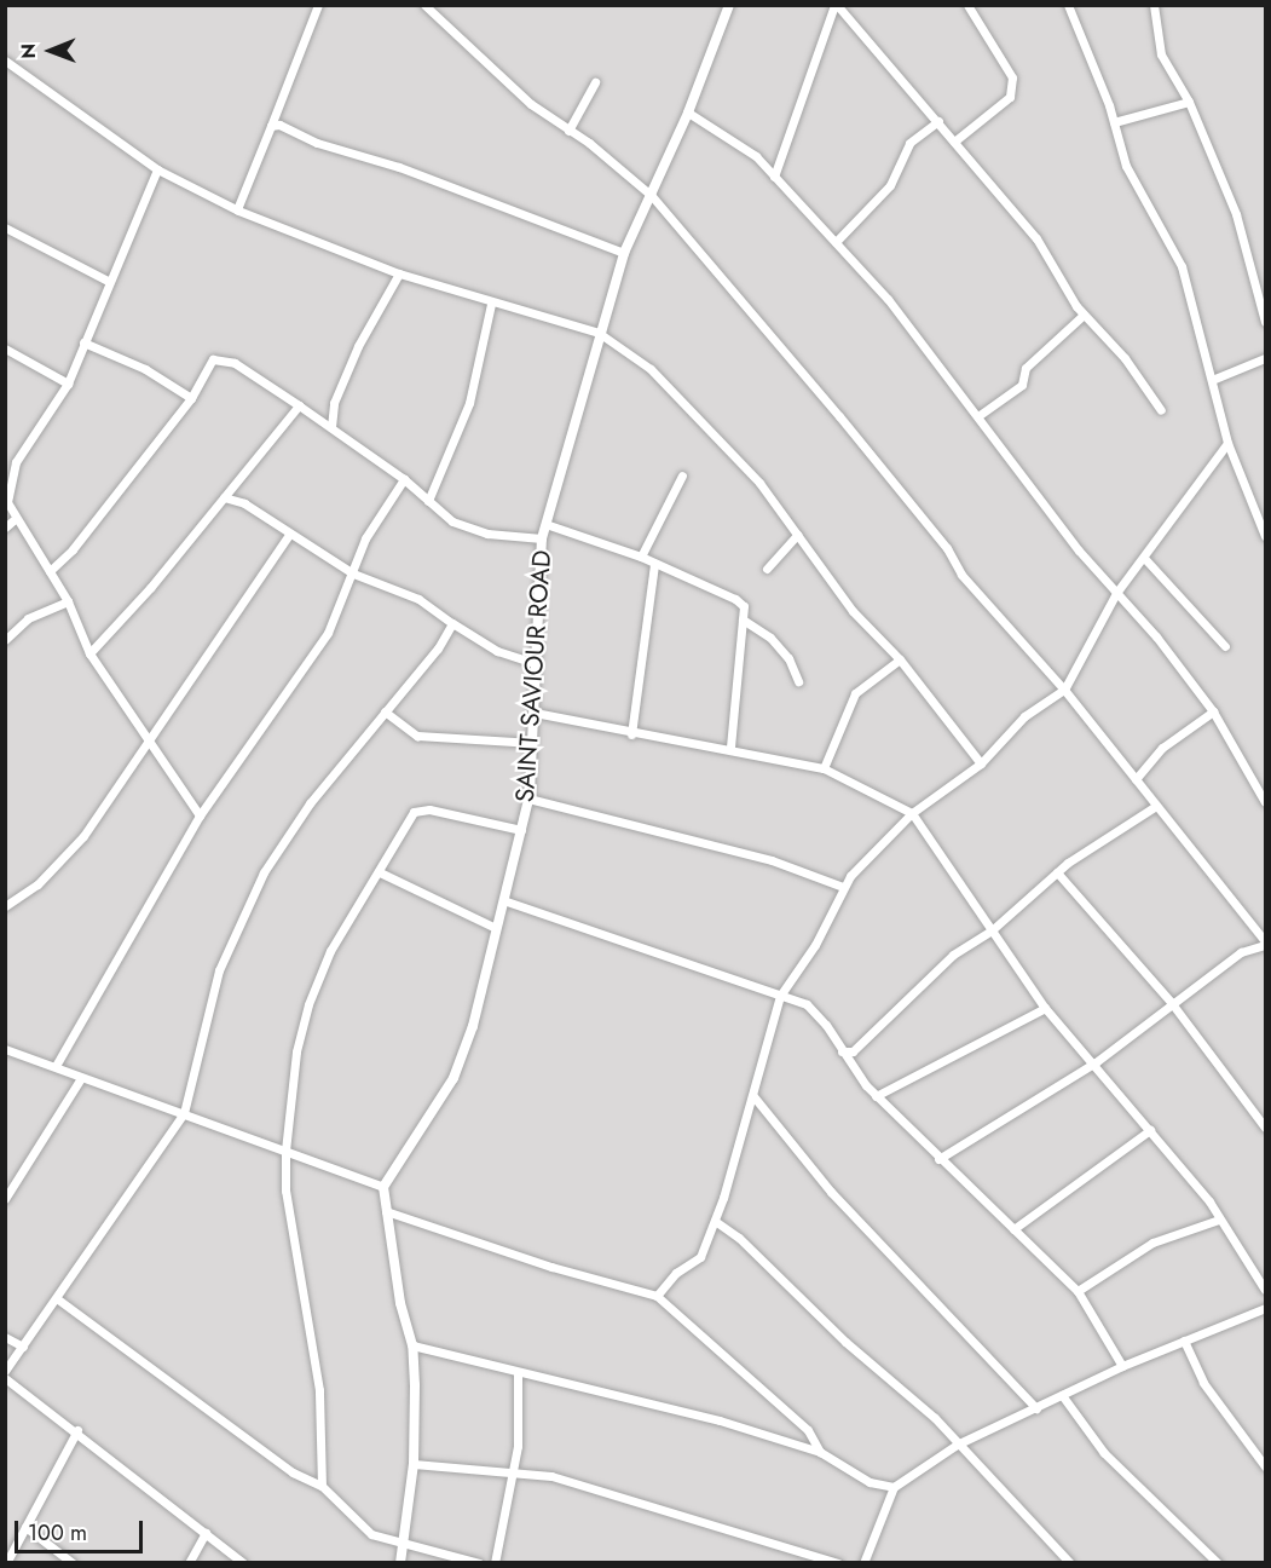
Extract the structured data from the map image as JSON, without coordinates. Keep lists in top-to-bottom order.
{
  "streets": {
    "street": ["SAINT SAVIOUR ROAD"]
  },
  "scale_bar": "100 m",
  "north": "left"
}
